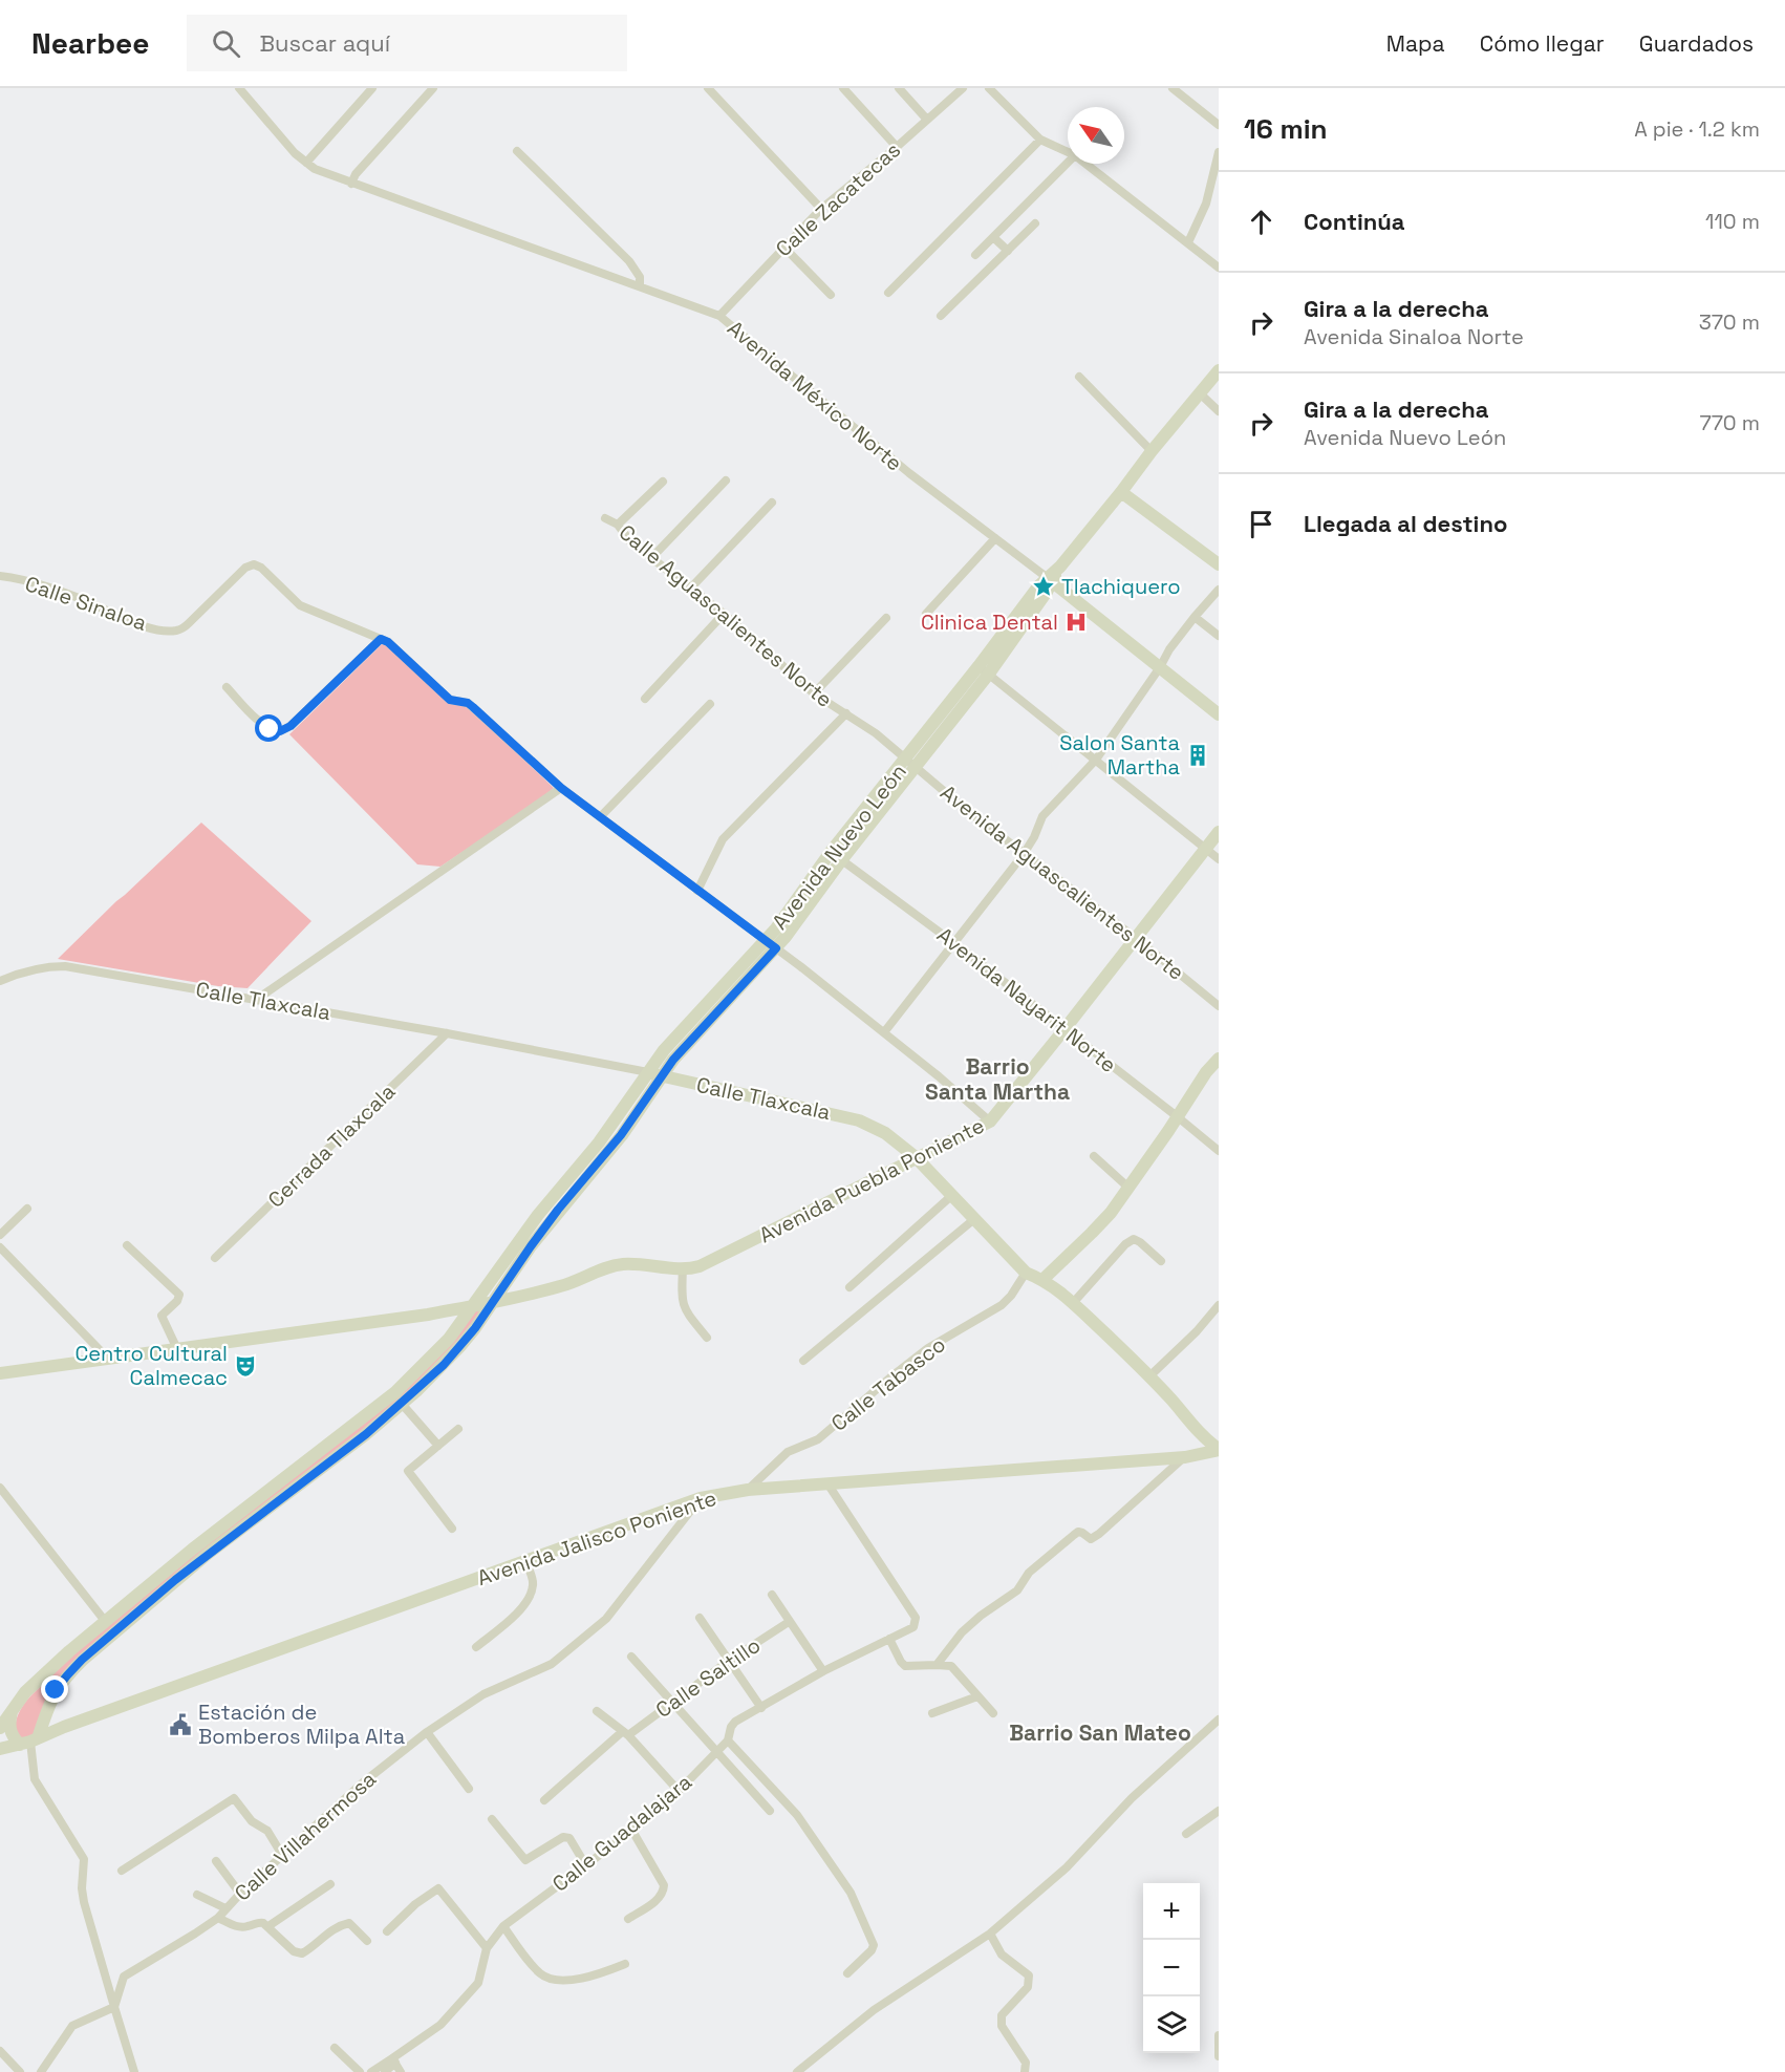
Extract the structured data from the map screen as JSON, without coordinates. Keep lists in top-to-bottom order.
{
  "streets": {
    "street": [
      "Calle Zacatecas",
      "Avenida México Norte",
      "Calle Sinaloa",
      "Calle Aguascalientes Norte",
      "Avenida Nuevo León",
      "Avenida Aguascalientes Norte",
      "Avenida Nayarit Norte",
      "Calle Tlaxcala",
      "Cerrada Tlaxcala",
      "Avenida Puebla Poniente",
      "Calle Tabasco",
      "Avenida Jalisco Poniente",
      "Calle Saltillo",
      "Calle Guadalajara",
      "Calle Villahermosa"
    ]
  },
  "crossings": [
    ["Calle Zacatecas", "Avenida México Norte"],
    ["Avenida México Norte", "Avenida Nuevo León"],
    ["Calle Aguascalientes Norte", "Avenida Nuevo León"],
    ["Calle Aguascalientes Norte", "Avenida Aguascalientes Norte"],
    ["Avenida Nuevo León", "Avenida Aguascalientes Norte"],
    ["Avenida Nuevo León", "Avenida Nayarit Norte"],
    ["Avenida Nuevo León", "Calle Tlaxcala"],
    ["Avenida Nuevo León", "Avenida Puebla Poniente"],
    ["Avenida Nuevo León", "Avenida Jalisco Poniente"],
    ["Avenida Aguascalientes Norte", "Avenida Puebla Poniente"],
    ["Avenida Nayarit Norte", "Avenida Puebla Poniente"],
    ["Calle Tlaxcala", "Cerrada Tlaxcala"],
    ["Calle Tlaxcala", "Avenida Puebla Poniente"],
    ["Calle Tlaxcala", "Calle Tabasco"],
    ["Calle Tlaxcala", "Avenida Jalisco Poniente"],
    ["Calle Tabasco", "Avenida Jalisco Poniente"],
    ["Avenida Jalisco Poniente", "Calle Guadalajara"],
    ["Avenida Jalisco Poniente", "Calle Villahermosa"]
  ],
  "districts": ["Barrio Santa Martha", "Barrio San Mateo"],
  "places": {
    "place": ["Tlachiquero"],
    "hospital": ["Clinica Dental"],
    "building": ["Salon Santa Martha"],
    "theatre": ["Centro Cultural Calmecac"],
    "public building": ["Estación de Bomberos Milpa Alta"]
  },
  "north": "top left",
  "page": {
    "header": "Nearbee",
    "search": "Buscar aquí",
    "nav": ["Mapa", "Cómo llegar", "Guardados"],
    "heading": ["16 min", "A pie · 1.2 km"],
    "list": [
      ["Continúa", "110 m"],
      ["Gira a la derecha", "Avenida Sinaloa Norte", "370 m"],
      ["Gira a la derecha", "Avenida Nuevo León", "770 m"],
      "Llegada al destino"
    ],
    "map_buttons": ["+", "−"]
  }
}
